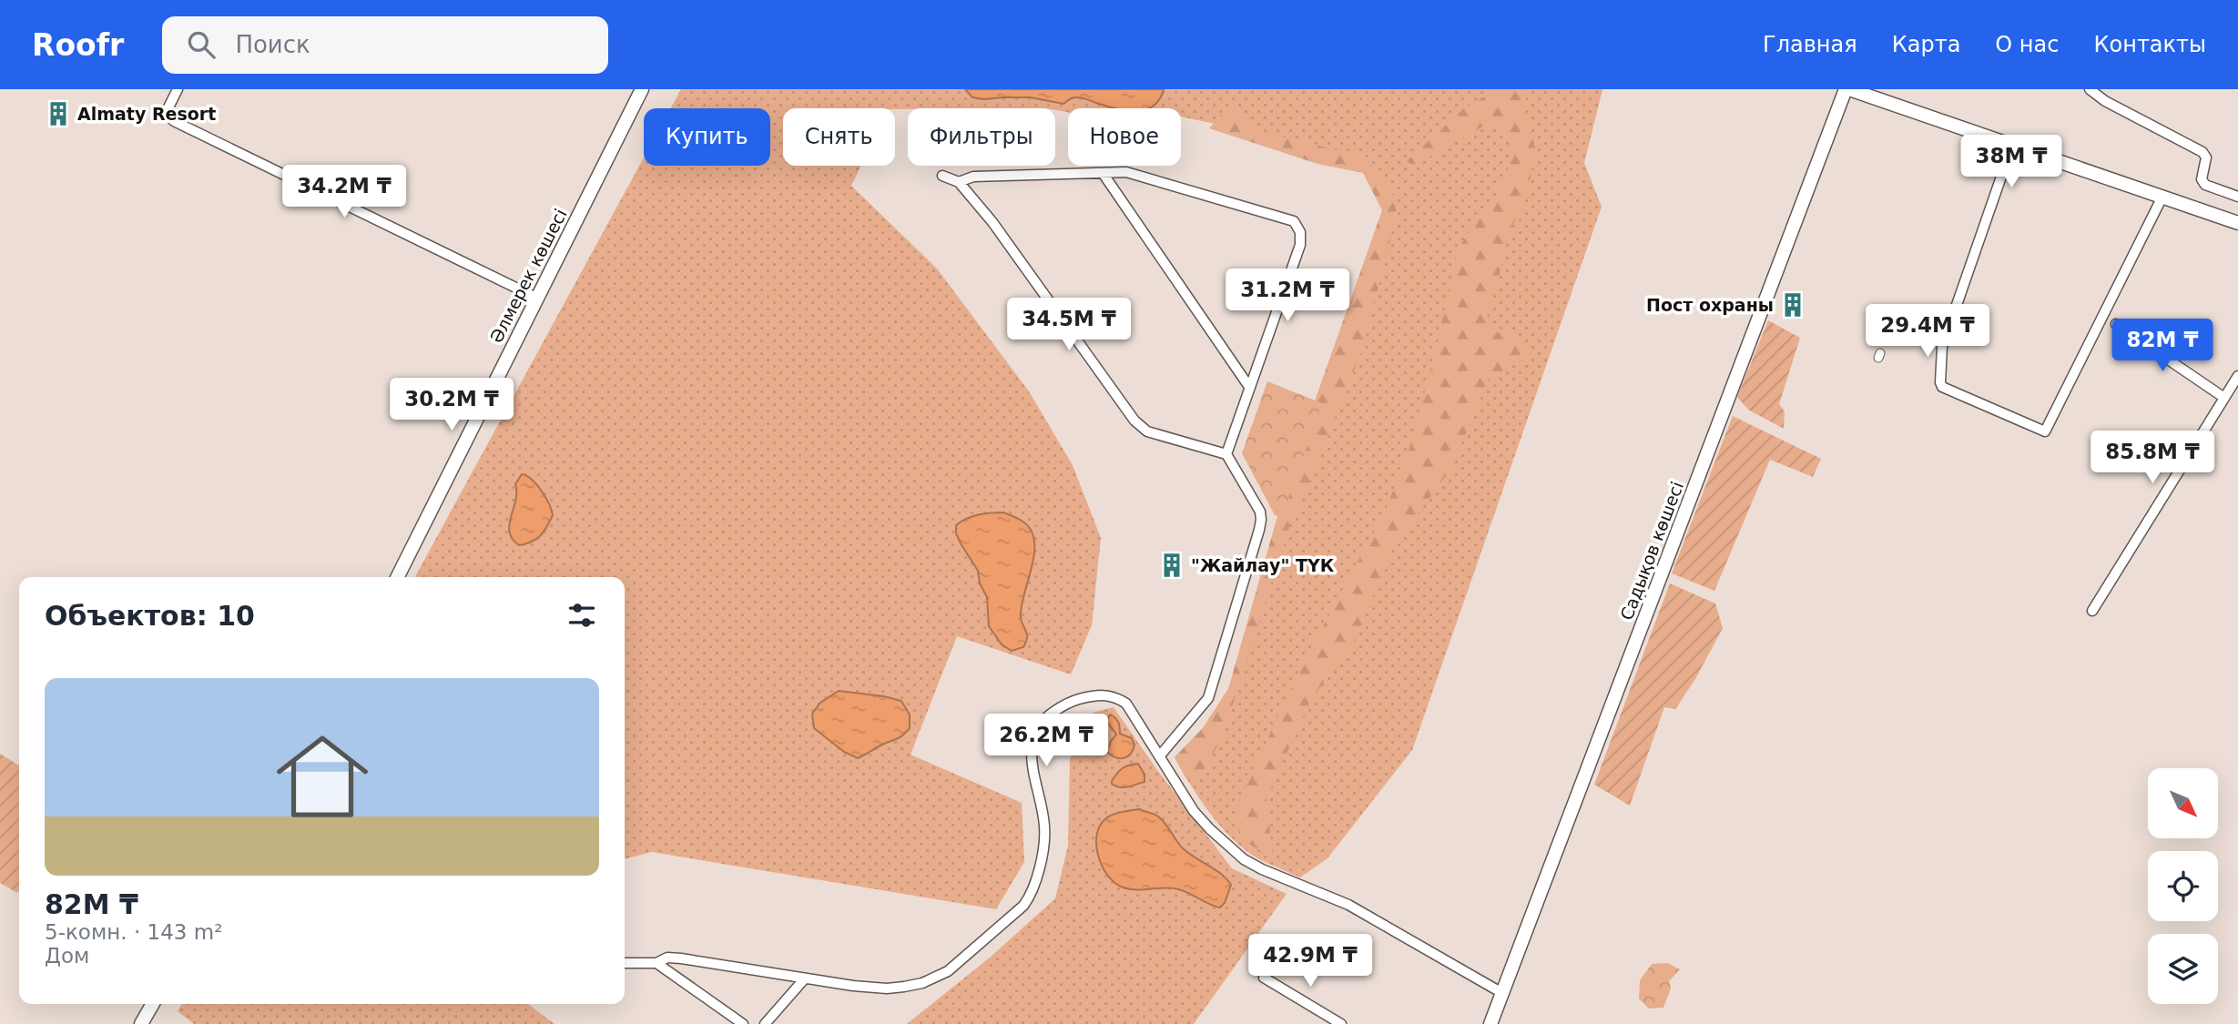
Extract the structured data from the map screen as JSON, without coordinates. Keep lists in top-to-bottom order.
{
  "streets": {
    "street": ["Әлмерек көшесі", "Садықов көшесі"]
  },
  "places": {
    "building": ["Almaty Resort", "Пост охраны", "\"Жайлау\" ТҮК"]
  },
  "north": "bottom right",
  "page": {
    "header": "Roofr",
    "search": "Поиск",
    "nav": [
      "Главная",
      "Карта",
      "О нас",
      "Контакты"
    ],
    "chip": [
      "Купить",
      "Снять",
      "Фильтры",
      "Новое"
    ],
    "price": [
      "38M ₸",
      "34.2M ₸",
      "31.2M ₸",
      "34.5M ₸",
      "29.4M ₸",
      "82M ₸",
      "30.2M ₸",
      "85.8M ₸",
      "26.2M ₸",
      "42.9M ₸"
    ],
    "heading": "Объектов: 10",
    "list": [
      {
        "name": "82M ₸",
        "note": "5-комн. · 143 m² · Дом"
      }
    ]
  }
}
